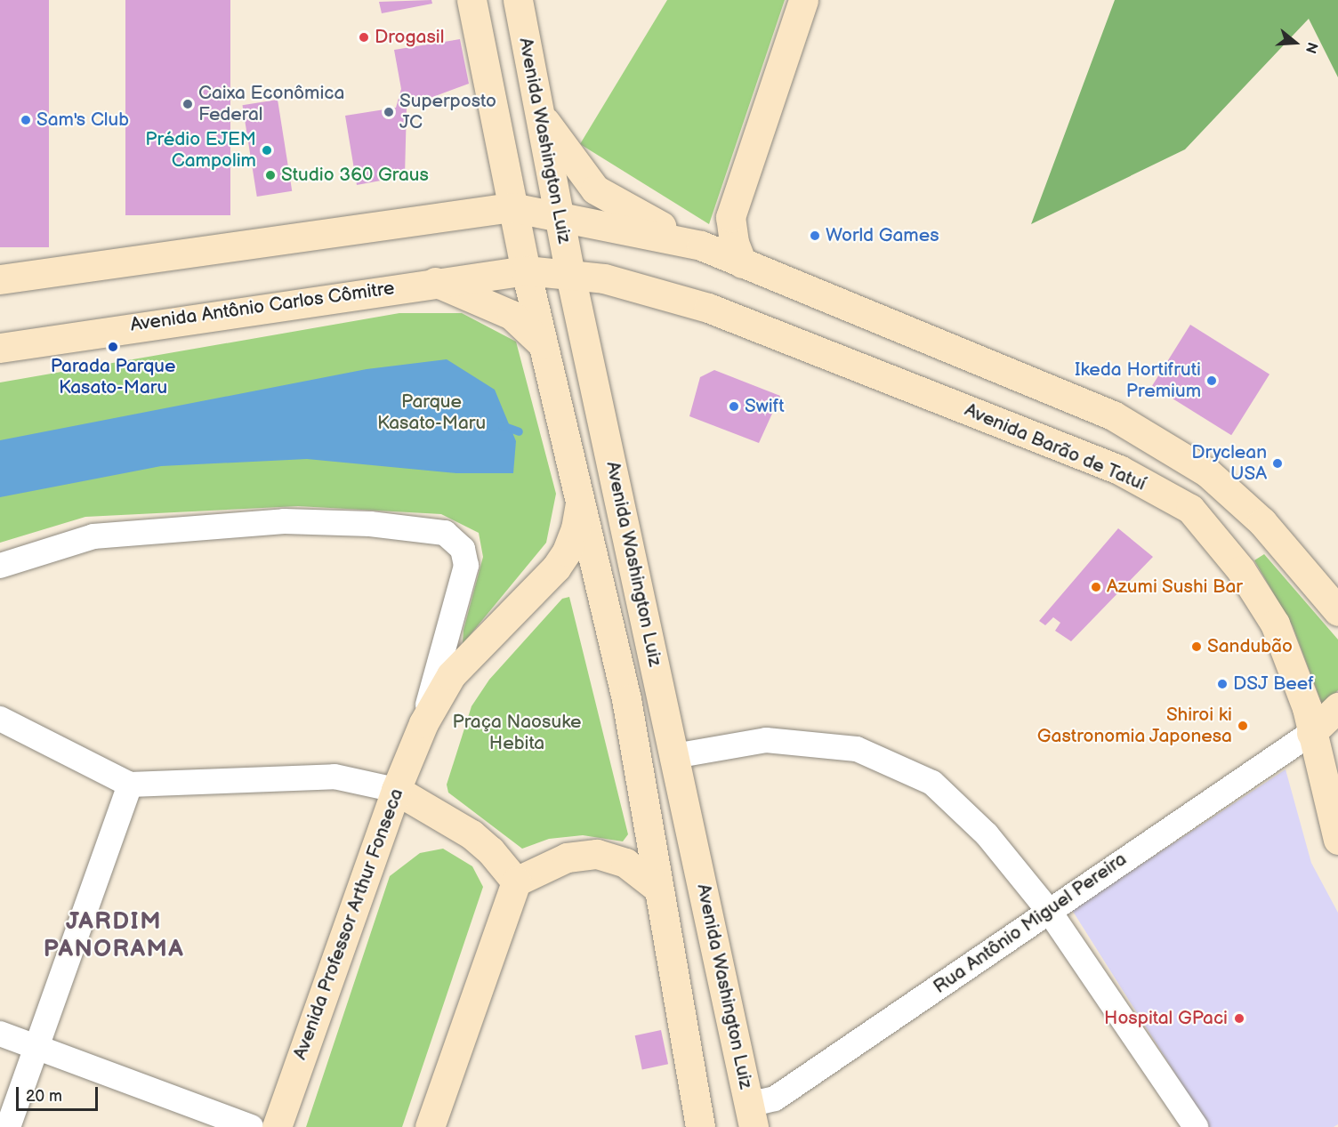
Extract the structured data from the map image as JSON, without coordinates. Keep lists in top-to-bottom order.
{
  "streets": {
    "main road": [
      "Avenida Washington Luiz",
      "Avenida Antônio Carlos Cômitre",
      "Avenida Barão de Tatuí",
      "Avenida Professor Arthur Fonseca"
    ],
    "street": ["Rua Antônio Miguel Pereira"]
  },
  "crossings": [
    ["Avenida Washington Luiz", "Avenida Antônio Carlos Cômitre"],
    ["Avenida Washington Luiz", "Avenida Barão de Tatuí"],
    ["Avenida Washington Luiz", "Rua Antônio Miguel Pereira"],
    ["Avenida Washington Luiz", "Avenida Professor Arthur Fonseca"],
    ["Avenida Antônio Carlos Cômitre", "Avenida Barão de Tatuí"],
    ["Avenida Barão de Tatuí", "Rua Antônio Miguel Pereira"]
  ],
  "districts": ["JARDIM PANORAMA"],
  "parks": ["Parque Kasato-Maru", "Praça Naosuke Hebita"],
  "places": [
    "Drogasil",
    "Caixa Econômica Federal",
    "Superposto JC",
    "Sam's Club",
    "Prédio EJEM Campolim",
    "Studio 360 Graus",
    "World Games",
    "Parada Parque Kasato-Maru",
    "Ikeda Hortifruti Premium",
    "Swift",
    "Dryclean USA",
    "Azumi Sushi Bar",
    "Sandubão",
    "DSJ Beef",
    "Shiroi ki Gastronomia Japonesa",
    "Hospital GPaci"
  ],
  "scale_bar": "20 m",
  "north": "right"
}
